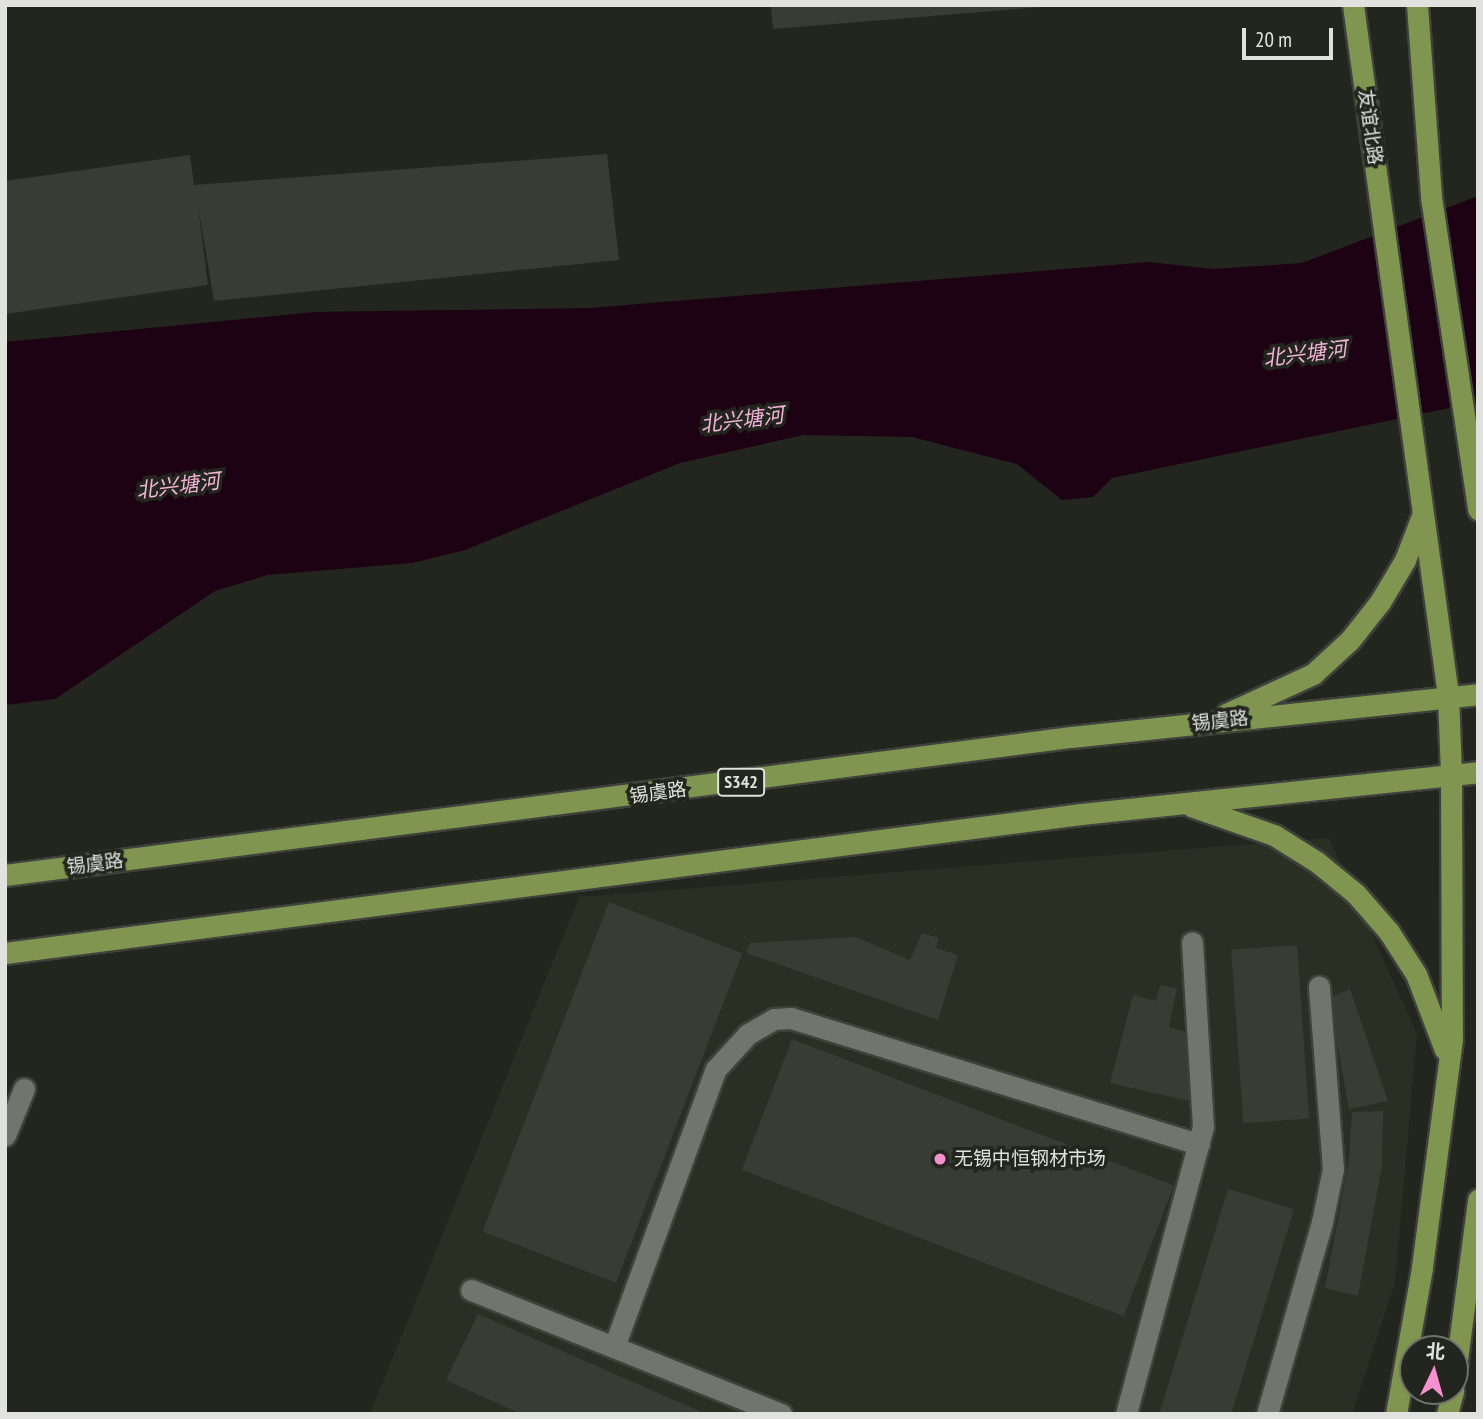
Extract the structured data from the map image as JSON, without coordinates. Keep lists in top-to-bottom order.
{
  "streets": {
    "main road": ["友谊北路", "锡虞路", "S342"]
  },
  "crossings": [
    ["友谊北路", "锡虞路"]
  ],
  "water": ["北兴塘河"],
  "places": ["无锡中恒钢材市场"],
  "scale_bar": "20 m",
  "north": "top"
}
